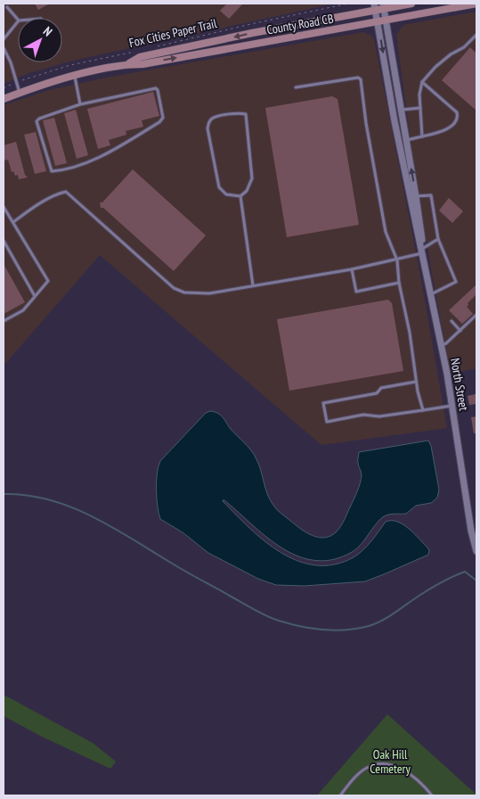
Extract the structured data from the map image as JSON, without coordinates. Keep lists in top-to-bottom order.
{
  "streets": {
    "main road": ["County Road CB"],
    "street": ["North Street"],
    "path": ["Fox Cities Paper Trail"]
  },
  "crossings": [
    ["County Road CB", "North Street"]
  ],
  "parks": ["Oak Hill Cemetery"],
  "north": "top right"
}
